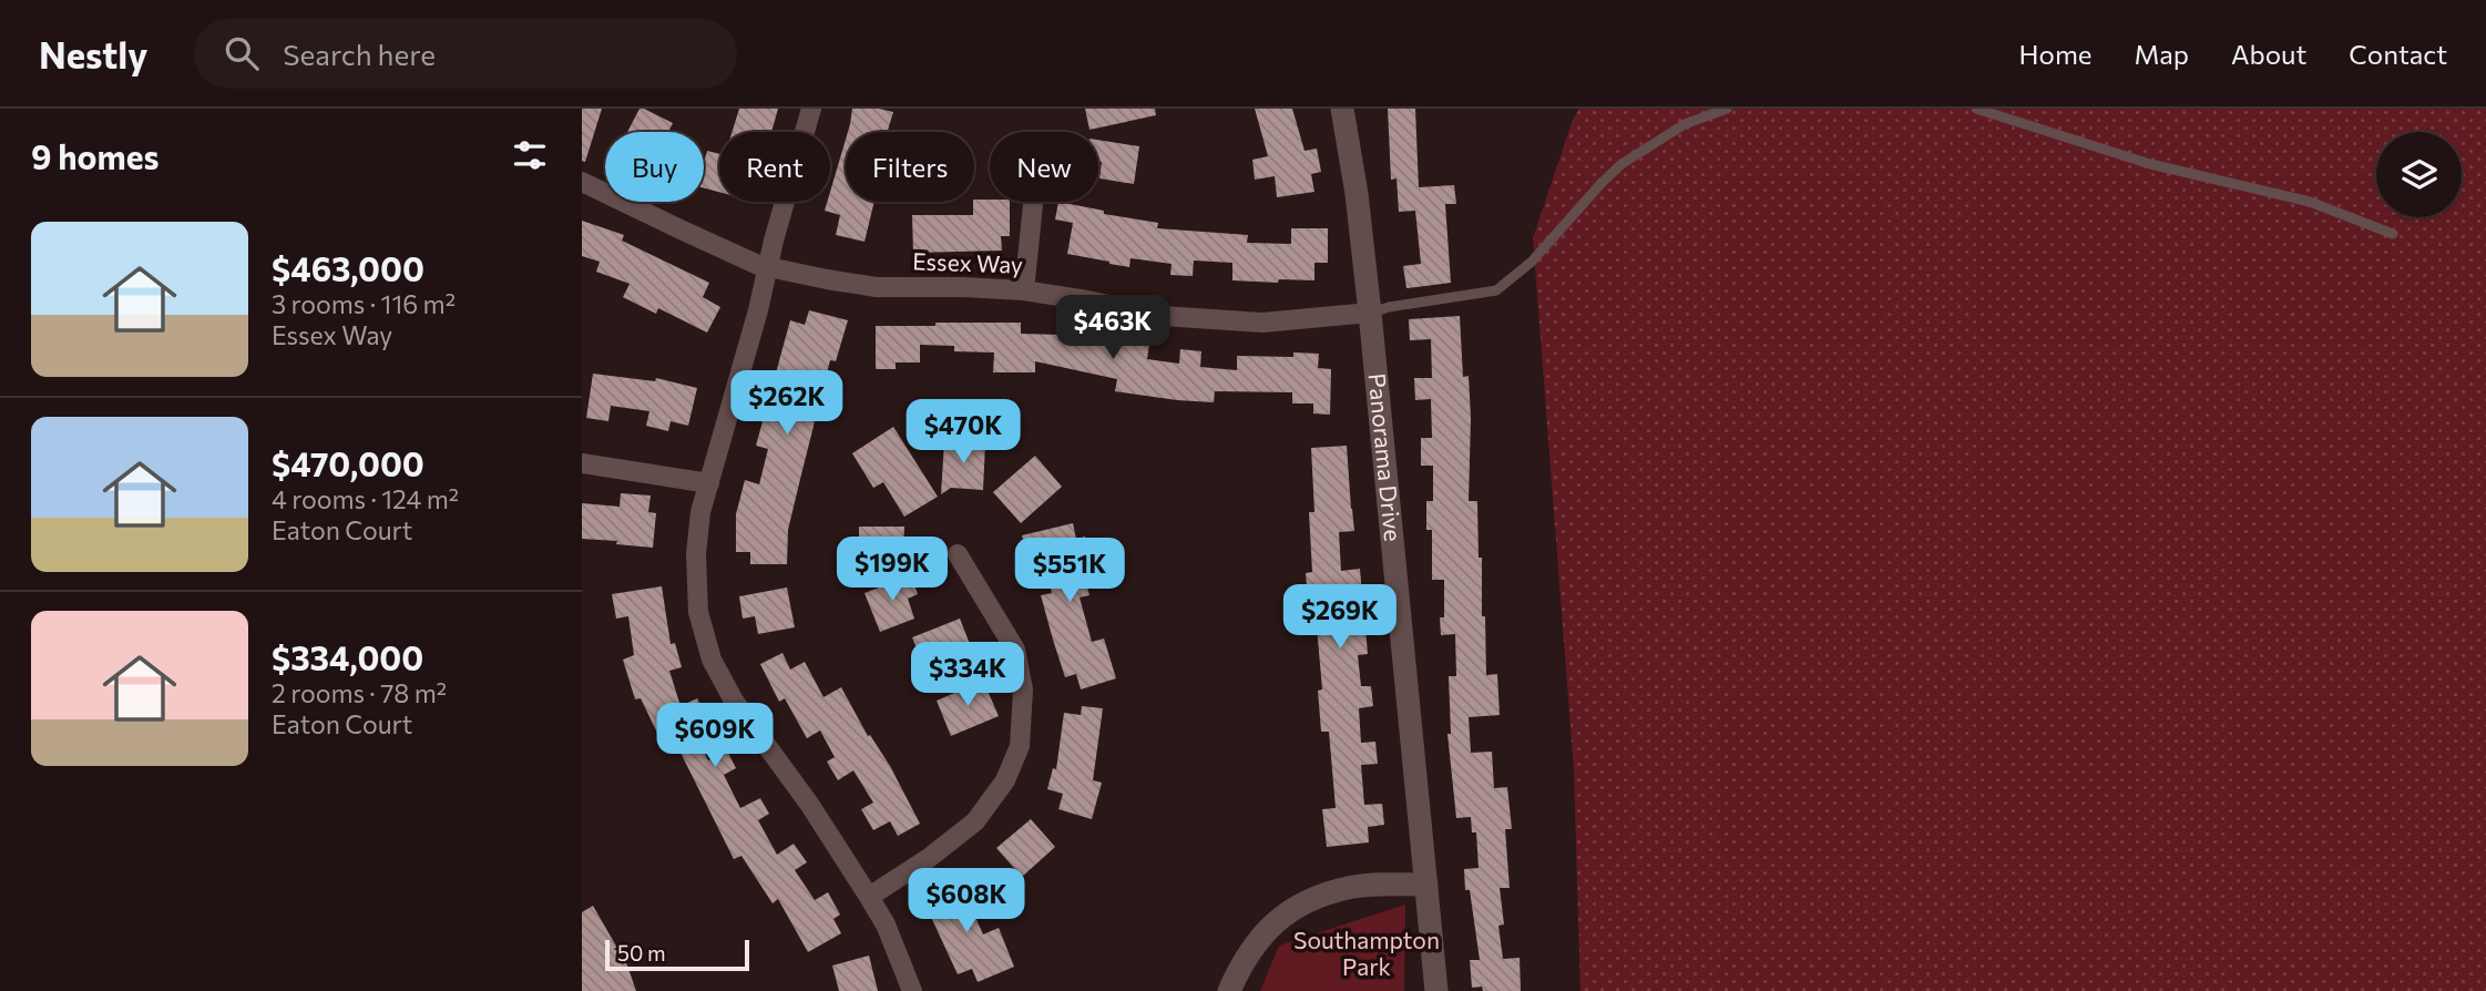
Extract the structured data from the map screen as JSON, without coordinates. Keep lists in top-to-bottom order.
{
  "streets": {
    "street": ["Essex Way", "Panorama Drive"]
  },
  "crossings": [
    ["Essex Way", "Panorama Drive"]
  ],
  "parks": ["Southampton Park"],
  "scale_bar": "50 m",
  "page": {
    "header": "Nestly",
    "search": "Search here",
    "nav": [
      "Home",
      "Map",
      "About",
      "Contact"
    ],
    "heading": "9 homes",
    "chip": [
      "Buy",
      "Rent",
      "Filters",
      "New"
    ],
    "list": [
      {
        "name": "$463,000",
        "note": "3 rooms · 116 m² · Essex Way"
      },
      {
        "name": "$470,000",
        "note": "4 rooms · 124 m² · Eaton Court"
      },
      {
        "name": "$334,000",
        "note": "2 rooms · 78 m² · Eaton Court"
      }
    ],
    "price": [
      "$463K",
      "$262K",
      "$470K",
      "$199K",
      "$551K",
      "$269K",
      "$334K",
      "$609K",
      "$608K"
    ],
    "scale": "50 m"
  }
}
